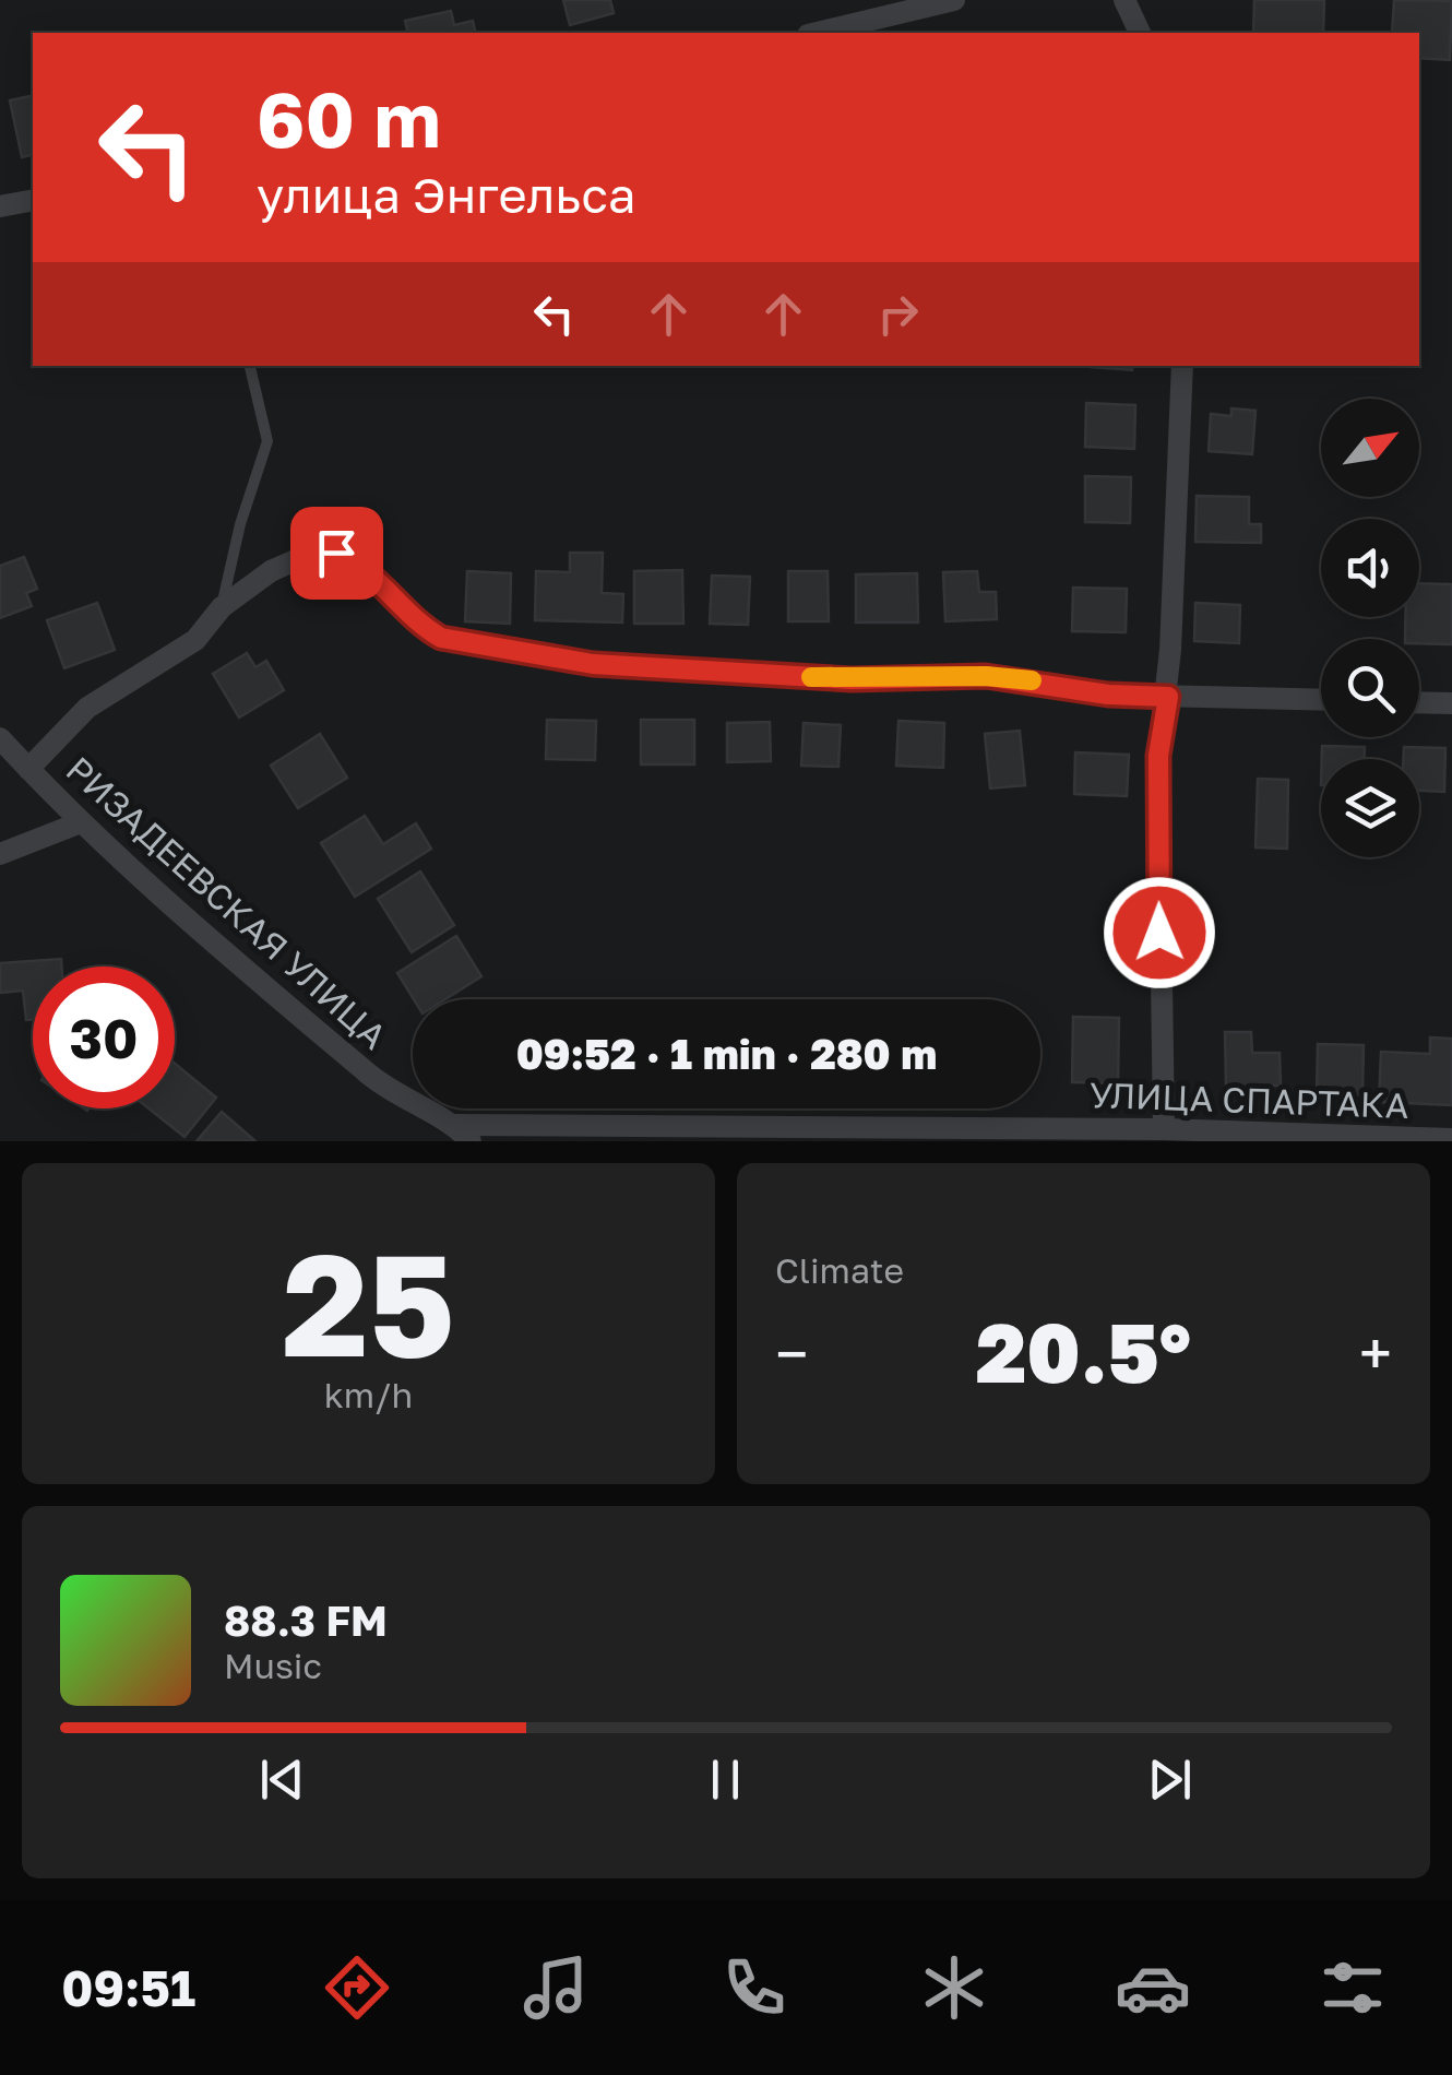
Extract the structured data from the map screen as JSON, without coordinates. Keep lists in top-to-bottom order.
{
  "streets": {
    "street": ["РИЗАДЕЕВСКАЯ УЛИЦА", "УЛИЦА СПАРТАКА"]
  },
  "crossings": [
    ["РИЗАДЕЕВСКАЯ УЛИЦА", "УЛИЦА СПАРТАКА"]
  ],
  "north": "top right",
  "page": {
    "turn": ["60 m", "улица Энгельса"],
    "limit": "30",
    "trip": "09:52 · 1 min · 280 m",
    "tile": [
      ["25", "km/h"],
      "Climate"
    ],
    "heat": ["−", "20.5°", "+"],
    "song": ["88.3 FM", "Music"],
    "tabs": "09:51"
  }
}
